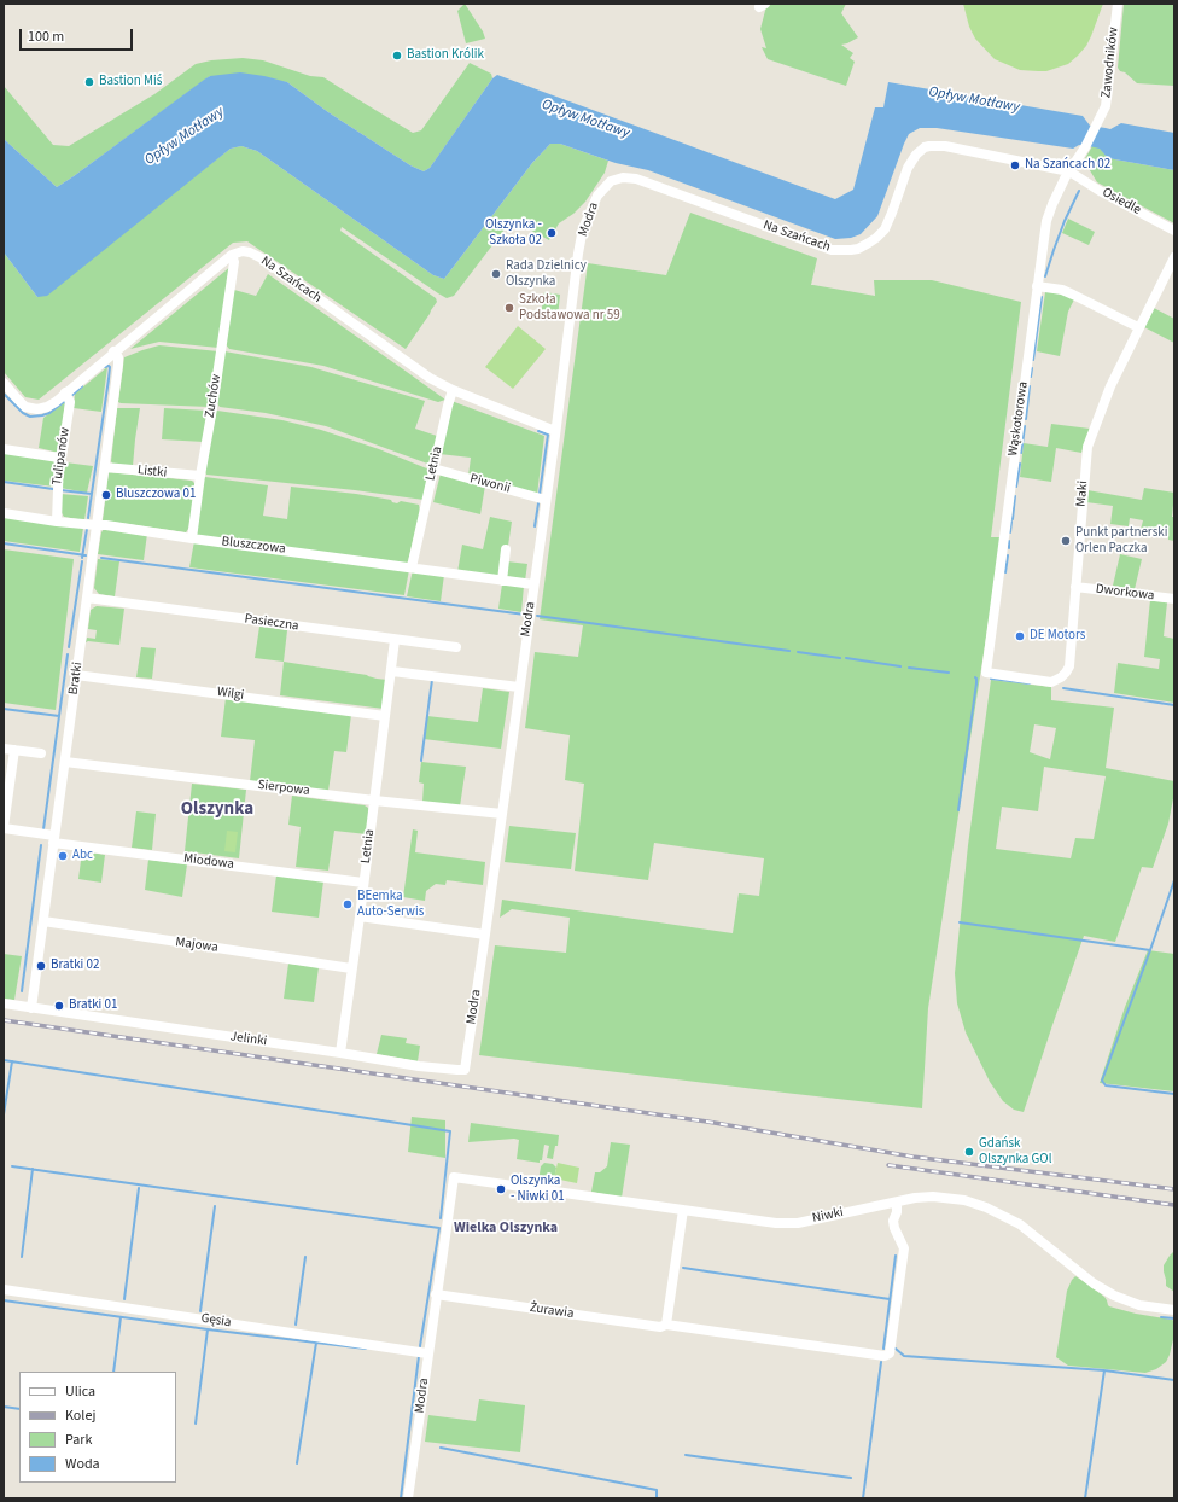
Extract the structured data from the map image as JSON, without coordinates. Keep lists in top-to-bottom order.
{
  "streets": {
    "street": [
      "Zawodników",
      "Osiedle",
      "Modra",
      "Na Szańcach",
      "Zuchów",
      "Wąskotorowa",
      "Tulipanów",
      "Letnia",
      "Listki",
      "Piwonii",
      "Maki",
      "Bluszczowa",
      "Dworkowa",
      "Pasieczna",
      "Bratki",
      "Wilgi",
      "Sierpowa",
      "Miodowa",
      "Majowa",
      "Jelinki",
      "Niwki",
      "Żurawia",
      "Gęsia"
    ]
  },
  "crossings": [
    ["Zawodników", "Osiedle"],
    ["Zawodników", "Na Szańcach"],
    ["Zawodników", "Wąskotorowa"],
    ["Osiedle", "Na Szańcach"],
    ["Osiedle", "Wąskotorowa"],
    ["Modra", "Na Szańcach"],
    ["Modra", "Piwonii"],
    ["Modra", "Bluszczowa"],
    ["Modra", "Sierpowa"],
    ["Modra", "Jelinki"],
    ["Modra", "Niwki"],
    ["Modra", "Żurawia"],
    ["Modra", "Gęsia"],
    ["Na Szańcach", "Zuchów"],
    ["Na Szańcach", "Wąskotorowa"],
    ["Na Szańcach", "Letnia"],
    ["Zuchów", "Listki"],
    ["Zuchów", "Bluszczowa"],
    ["Wąskotorowa", "Maki"],
    ["Tulipanów", "Bluszczowa"],
    ["Letnia", "Piwonii"],
    ["Letnia", "Bluszczowa"],
    ["Letnia", "Pasieczna"],
    ["Letnia", "Wilgi"],
    ["Letnia", "Sierpowa"],
    ["Letnia", "Miodowa"],
    ["Letnia", "Majowa"],
    ["Letnia", "Jelinki"],
    ["Listki", "Bratki"],
    ["Maki", "Dworkowa"],
    ["Bluszczowa", "Bratki"],
    ["Pasieczna", "Bratki"],
    ["Bratki", "Wilgi"],
    ["Bratki", "Sierpowa"],
    ["Bratki", "Miodowa"],
    ["Bratki", "Majowa"],
    ["Bratki", "Jelinki"],
    ["Niwki", "Żurawia"]
  ],
  "districts": ["Olszynka", "Wielka Olszynka"],
  "water": ["Opływ Motławy"],
  "places": [
    "Bastion Królik",
    "Bastion Miś",
    "Na Szańcach 02",
    "Olszynka - Szkoła 02",
    "Rada Dzielnicy Olszynka",
    "Szkoła Podstawowa nr 59",
    "Bluszczowa 01",
    "Punkt partnerski Orlen Paczka",
    "DE Motors",
    "Abc",
    "BEemka Auto-Serwis",
    "Bratki 02",
    "Bratki 01",
    "Gdańsk Olszynka GOl",
    "Olszynka - Niwki 01"
  ],
  "legend": [
    "Ulica",
    "Kolej",
    "Park",
    "Woda"
  ],
  "scale_bar": "100 m"
}
